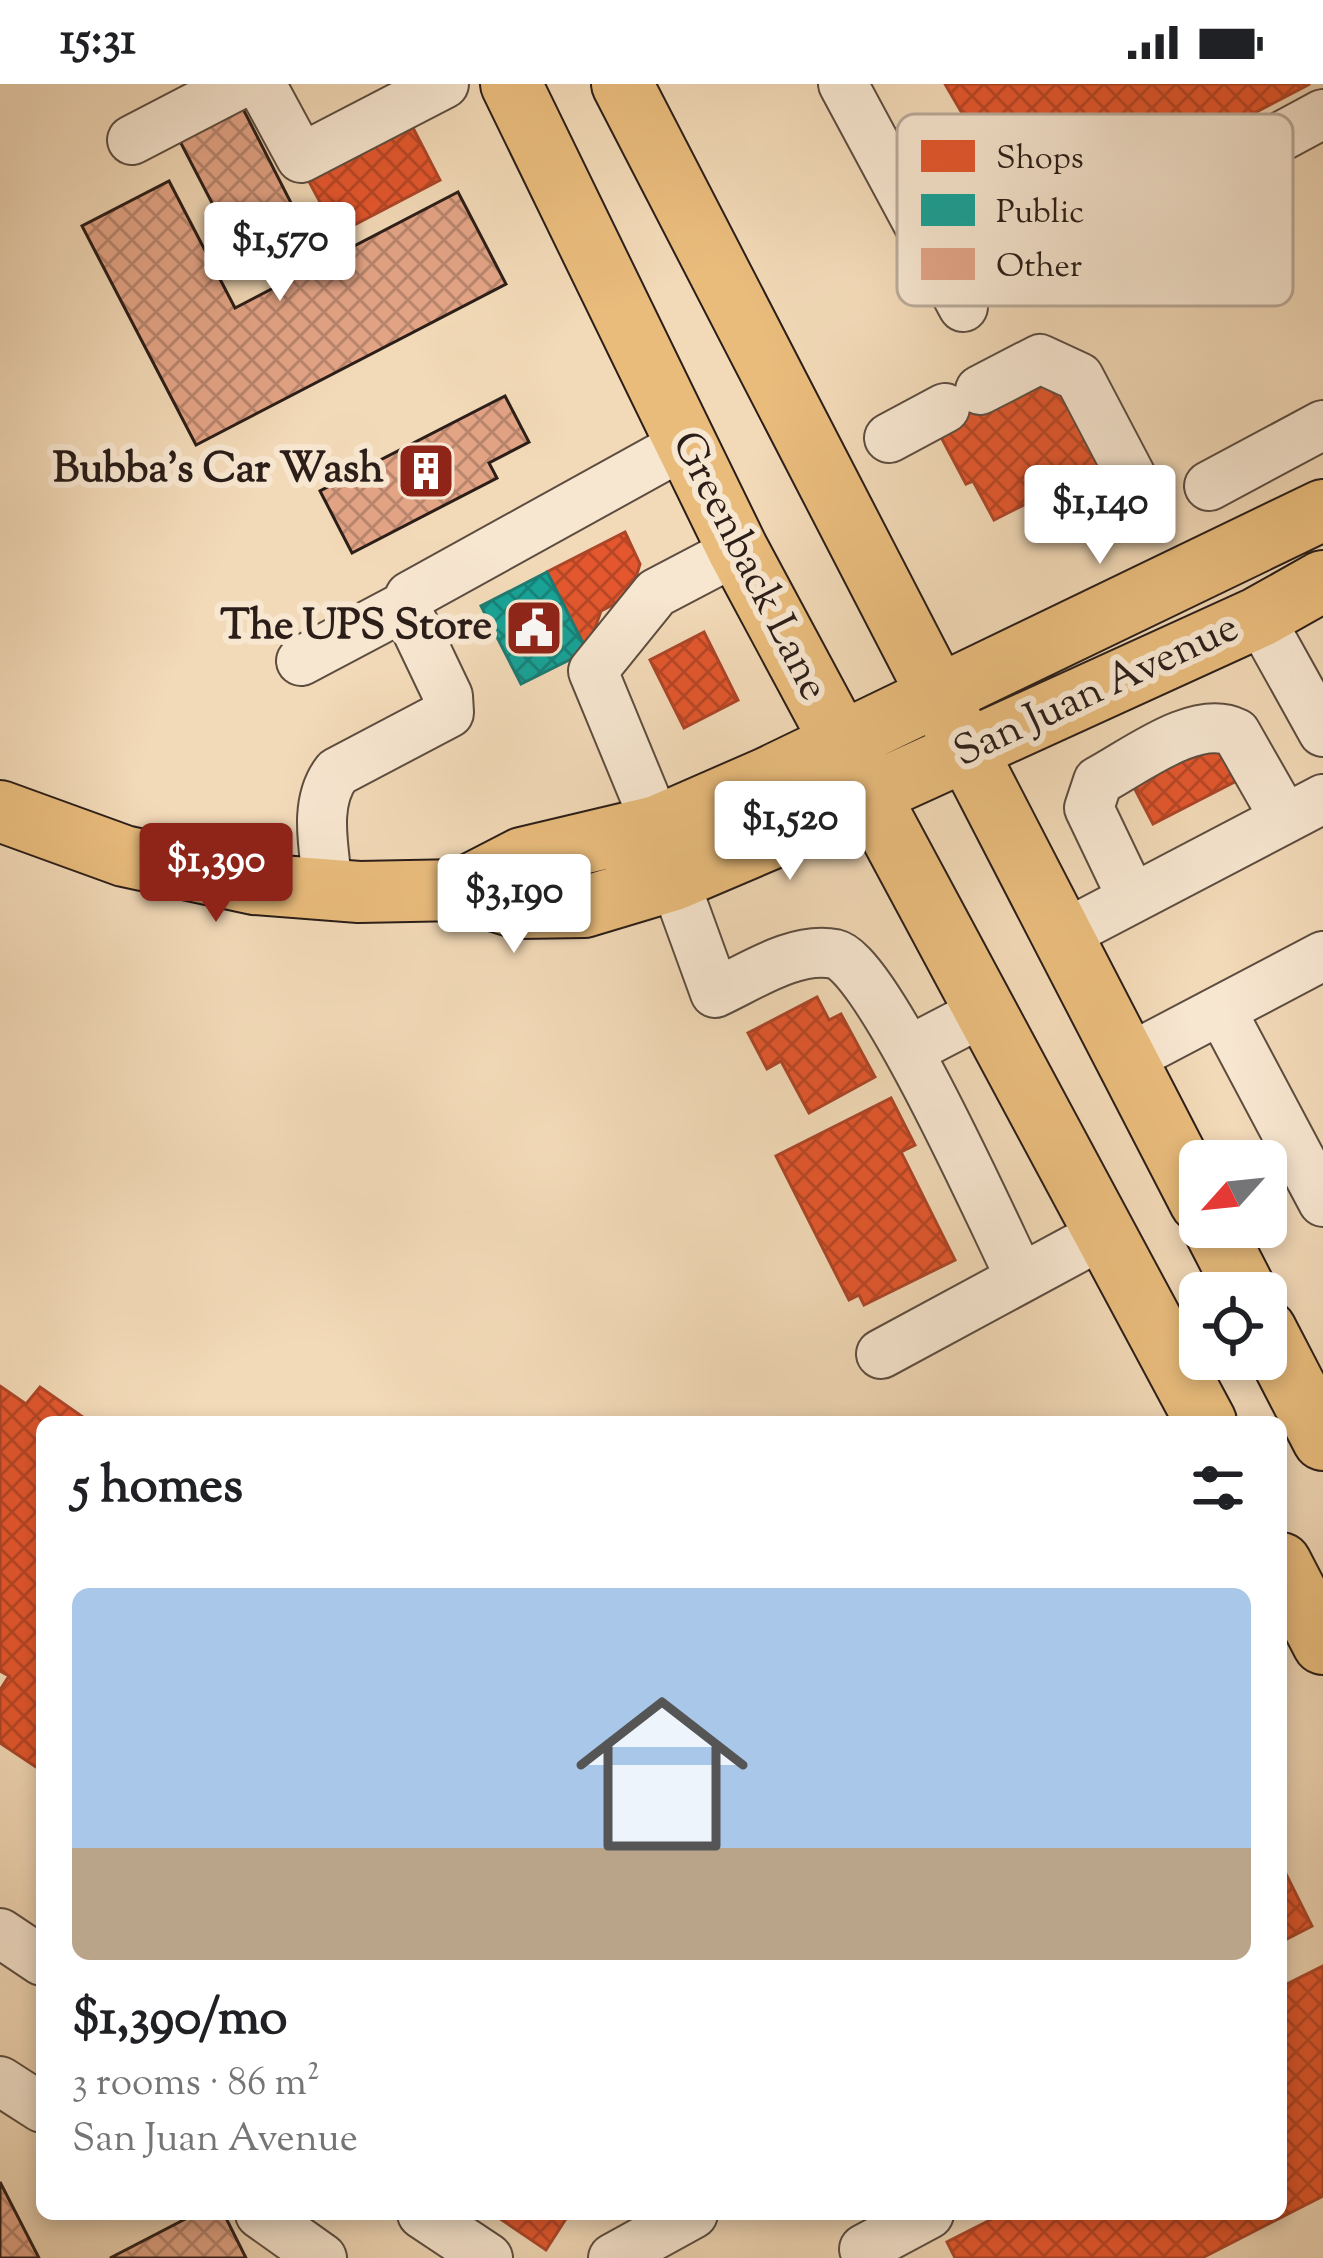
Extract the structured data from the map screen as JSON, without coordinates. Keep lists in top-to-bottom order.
{
  "streets": {
    "main road": ["Greenback Lane", "San Juan Avenue"]
  },
  "crossings": [
    ["Greenback Lane", "San Juan Avenue"]
  ],
  "places": {
    "building": ["Bubba's Car Wash"],
    "public building": ["The UPS Store"]
  },
  "legend": ["Shops", "Public", "Other"],
  "north": "bottom left",
  "page": {
    "status": "15:31",
    "price": [
      "$1,570",
      "$1,140",
      "$1,520",
      "$1,390",
      "$3,190"
    ],
    "heading": "5 homes",
    "list": [
      {
        "name": "$1,390/mo",
        "note": "3 rooms · 86 m² · San Juan Avenue"
      }
    ]
  }
}
